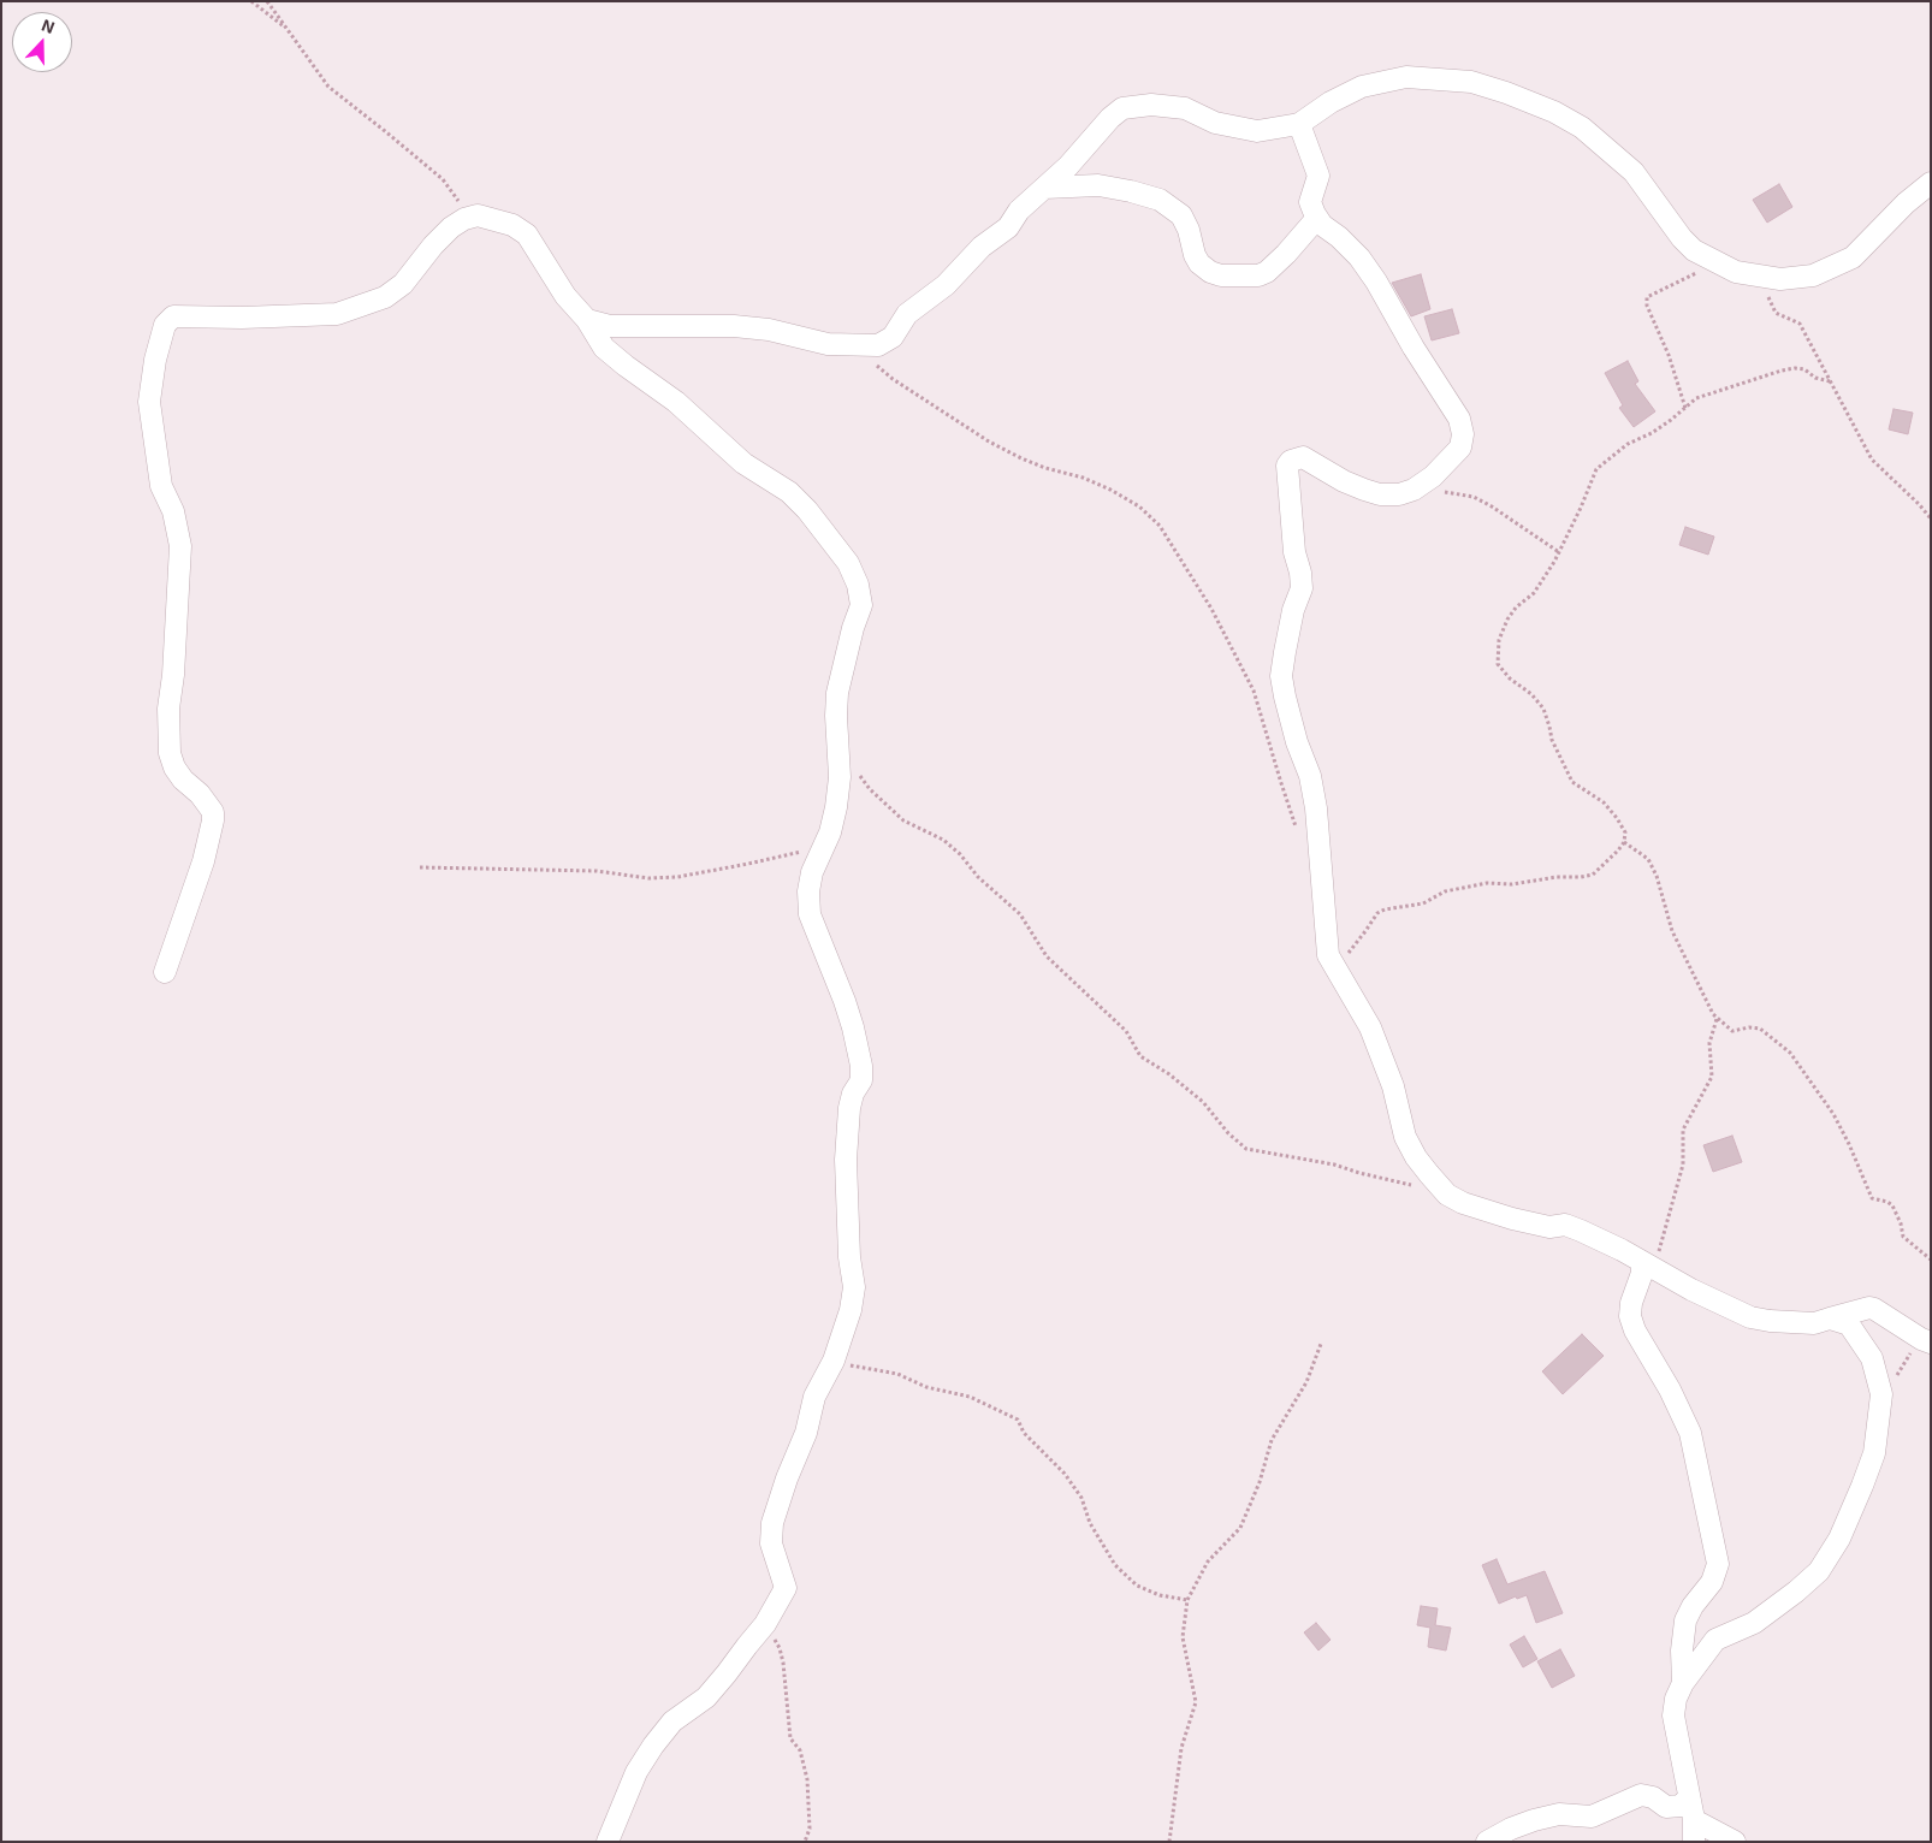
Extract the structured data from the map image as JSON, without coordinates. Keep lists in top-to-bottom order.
{
  "north": "top"
}
